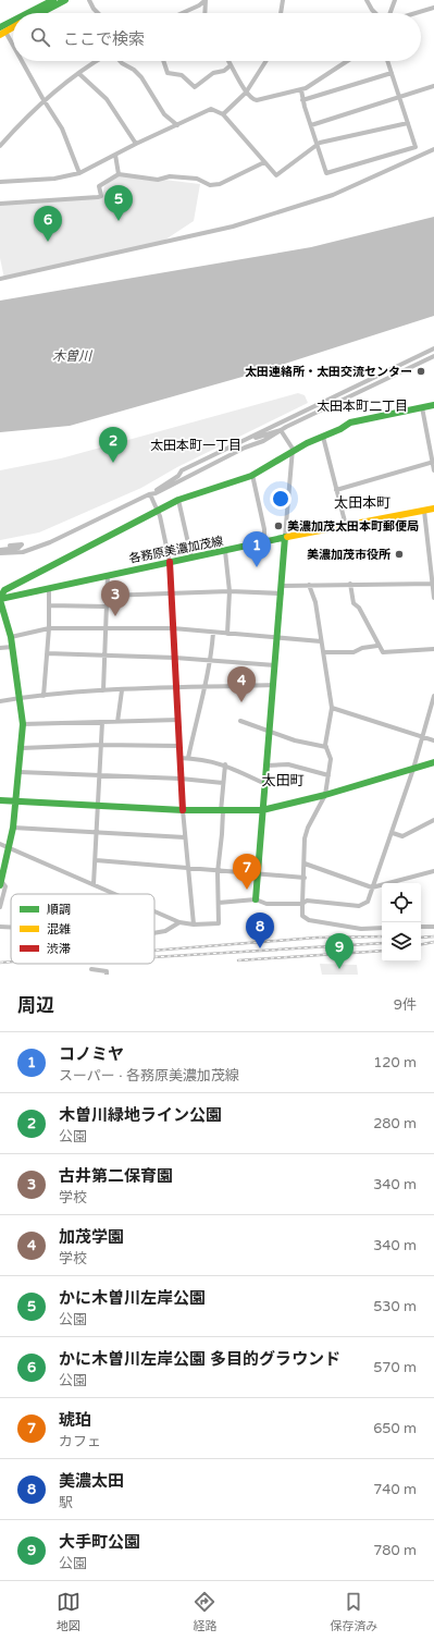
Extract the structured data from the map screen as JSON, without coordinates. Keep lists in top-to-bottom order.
{
  "streets": {
    "street": ["各務原美濃加茂線"]
  },
  "districts": [
    "太田本町二丁目",
    "太田本町一丁目",
    "太田本町",
    "太田町"
  ],
  "water": ["木曽川"],
  "places": ["太田連絡所・太田交流センター", "美濃加茂太田本町郵便局", "美濃加茂市役所"],
  "legend": ["順調", "混雑", "渋滞"],
  "page": {
    "search": "ここで検索",
    "pins": [
      "5",
      "6",
      "2",
      "1",
      "3",
      "4",
      "7",
      "8",
      "9"
    ],
    "heading": ["周辺", "9件"],
    "list": [
      {
        "mark": "1",
        "name": "コノミヤ",
        "note": "スーパー · 各務原美濃加茂線",
        "value": "120 m"
      },
      {
        "mark": "2",
        "name": "木曽川緑地ライン公園",
        "note": "公園",
        "value": "280 m"
      },
      {
        "mark": "3",
        "name": "古井第二保育園",
        "note": "学校",
        "value": "340 m"
      },
      {
        "mark": "4",
        "name": "加茂学園",
        "note": "学校",
        "value": "340 m"
      },
      {
        "mark": "5",
        "name": "かに木曽川左岸公園",
        "note": "公園",
        "value": "530 m"
      },
      {
        "mark": "6",
        "name": "かに木曽川左岸公園 多目的グラウンド",
        "note": "公園",
        "value": "570 m"
      },
      {
        "mark": "7",
        "name": "琥珀",
        "note": "カフェ",
        "value": "650 m"
      },
      {
        "mark": "8",
        "name": "美濃太田",
        "note": "駅",
        "value": "740 m"
      },
      {
        "mark": "9",
        "name": "大手町公園",
        "note": "公園",
        "value": "780 m"
      }
    ],
    "nav": ["地図", "経路", "保存済み"]
  }
}
